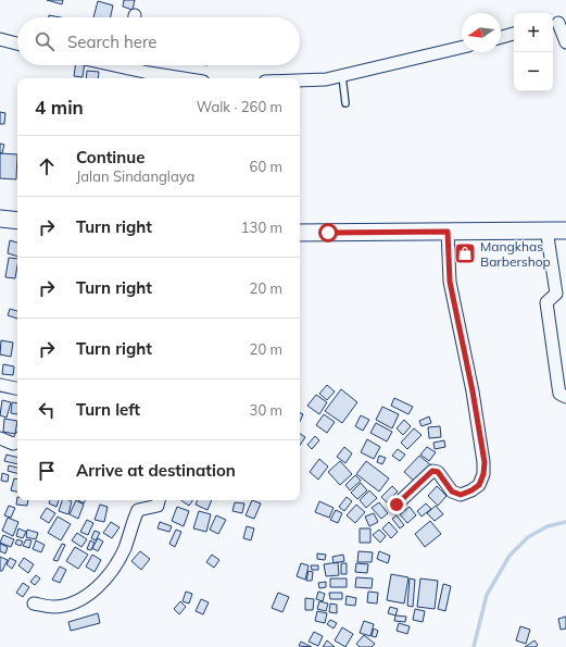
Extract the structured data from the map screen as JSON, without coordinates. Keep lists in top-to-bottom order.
{
  "places": {
    "shop": ["Mangkhas Barbershop"]
  },
  "north": "left",
  "page": {
    "map_buttons": ["+", "−"],
    "search": "Search here",
    "heading": ["4 min", "Walk · 260 m"],
    "list": [
      ["Continue", "Jalan Sindanglaya", "60 m"],
      ["Turn right", "130 m"],
      ["Turn right", "20 m"],
      ["Turn right", "20 m"],
      ["Turn left", "30 m"],
      "Arrive at destination"
    ]
  }
}
